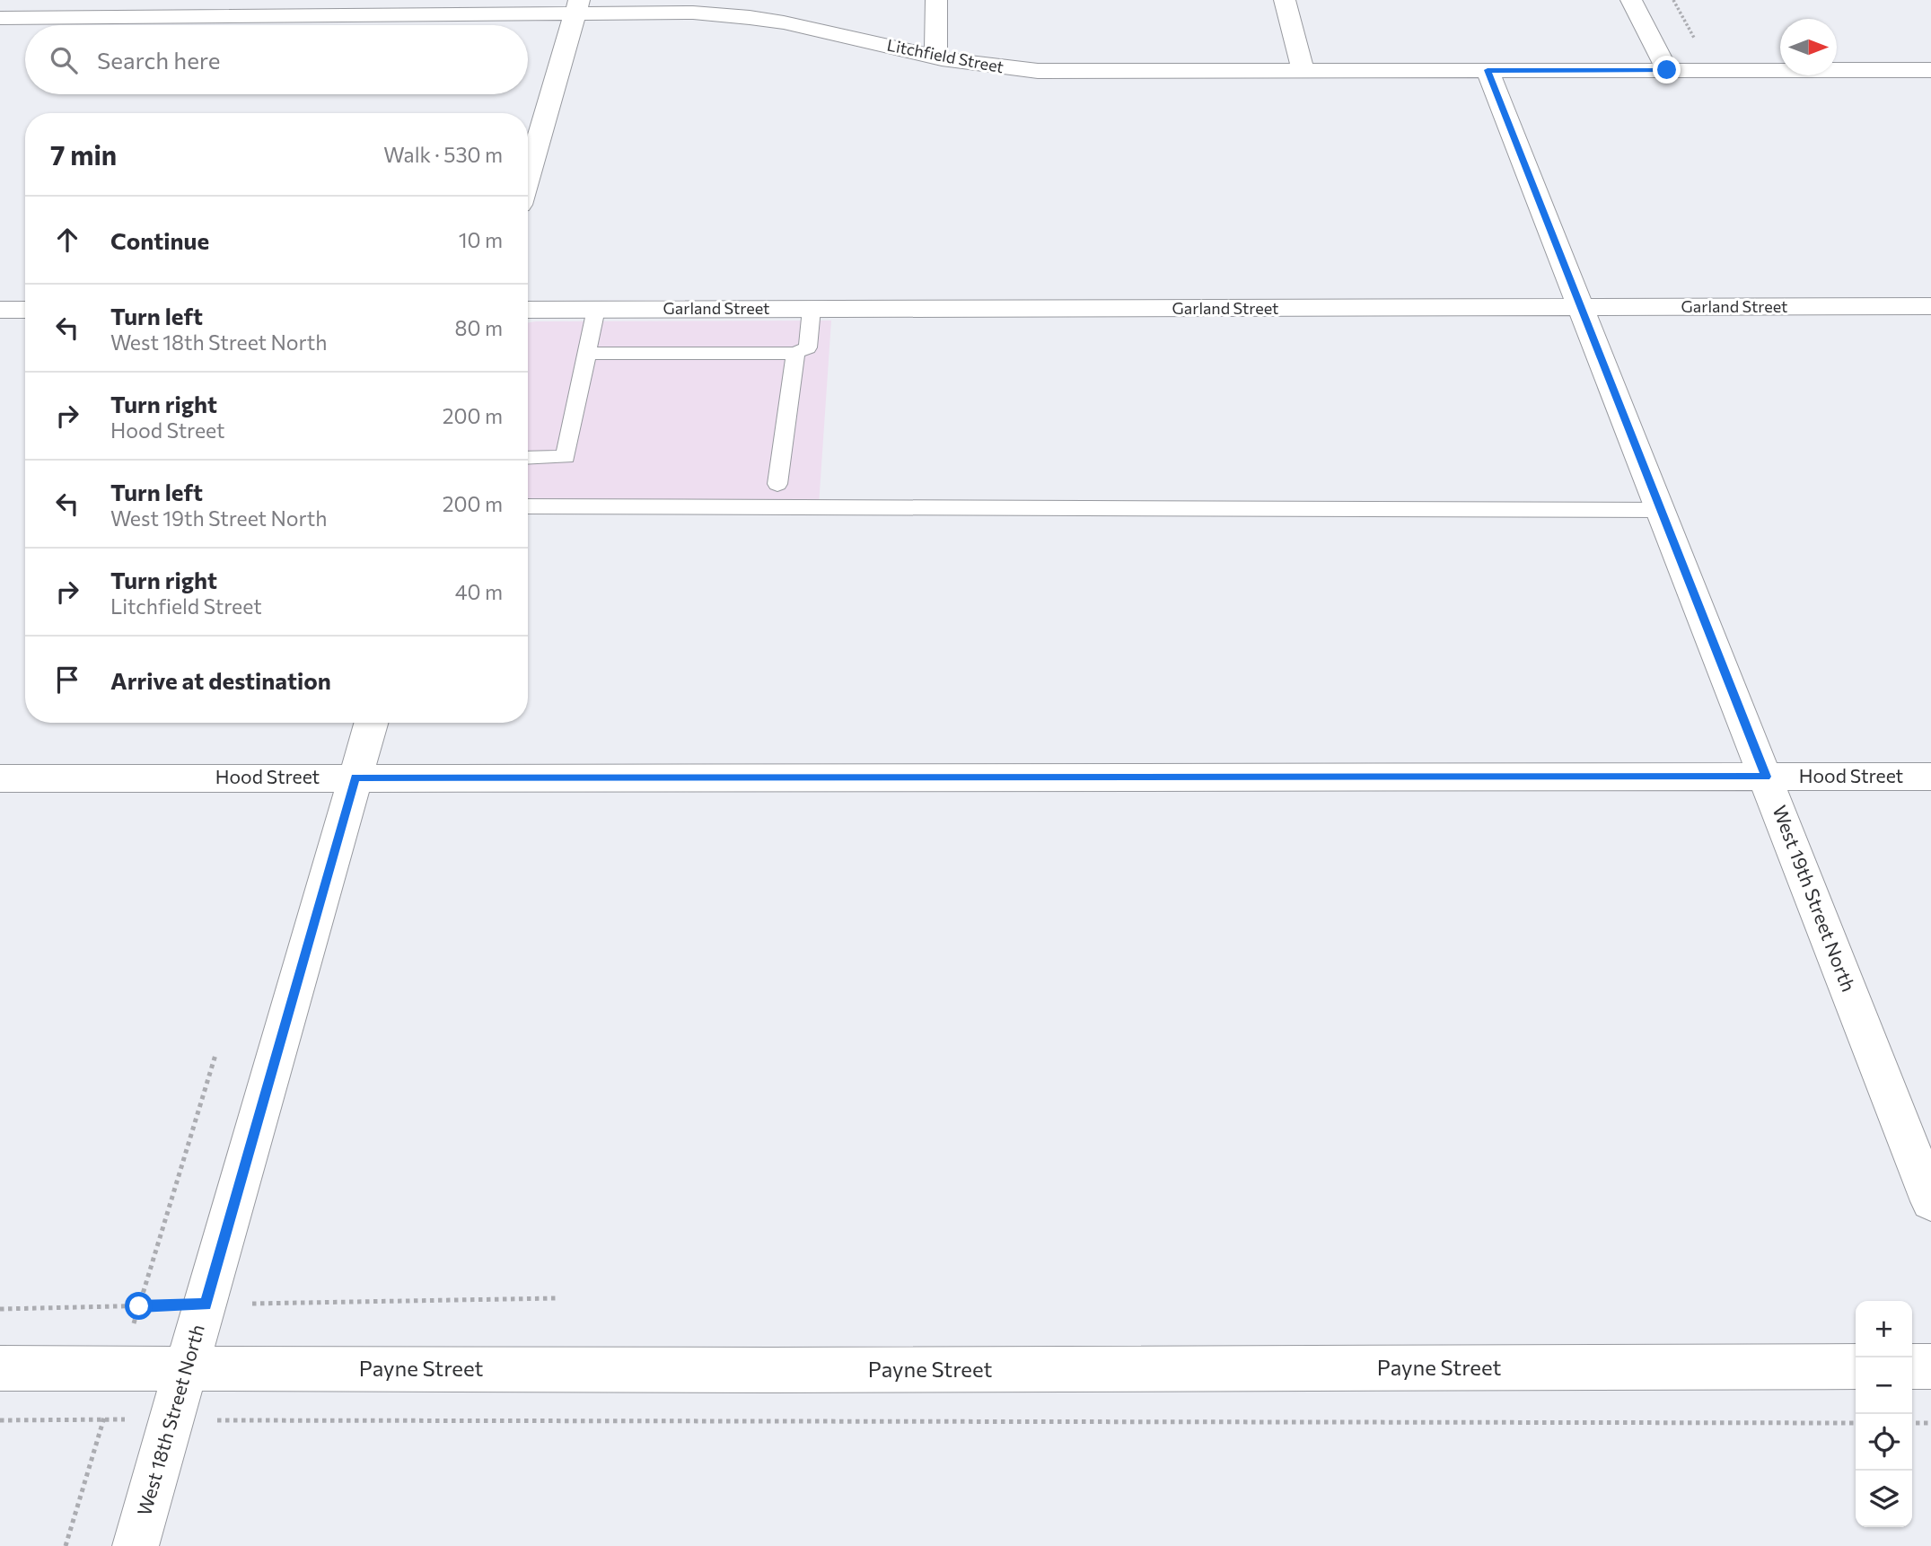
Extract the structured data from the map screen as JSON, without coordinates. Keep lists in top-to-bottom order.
{
  "streets": {
    "street": [
      "Litchfield Street",
      "Garland Street",
      "Hood Street",
      "West 19th Street North",
      "Payne Street",
      "West 18th Street North"
    ]
  },
  "crossings": [
    ["Litchfield Street", "West 19th Street North"],
    ["Garland Street", "West 19th Street North"],
    ["Hood Street", "West 19th Street North"],
    ["Hood Street", "West 18th Street North"],
    ["Payne Street", "West 18th Street North"]
  ],
  "north": "right",
  "page": {
    "search": "Search here",
    "heading": ["7 min", "Walk · 530 m"],
    "list": [
      ["Continue", "10 m"],
      ["Turn left", "West 18th Street North", "80 m"],
      ["Turn right", "Hood Street", "200 m"],
      ["Turn left", "West 19th Street North", "200 m"],
      ["Turn right", "Litchfield Street", "40 m"],
      "Arrive at destination"
    ],
    "map_buttons": ["+", "−"]
  }
}
